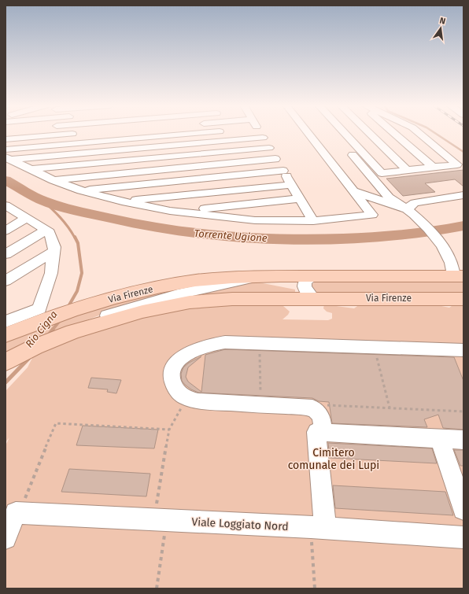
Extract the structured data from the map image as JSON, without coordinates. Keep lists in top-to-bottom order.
{
  "streets": {
    "main road": ["Via Firenze"],
    "street": ["Viale Loggiato Nord"]
  },
  "water": ["Torrente Ugione", "Rio Cigna"],
  "parks": ["Cimitero comunale dei Lupi"],
  "north": "top"
}
